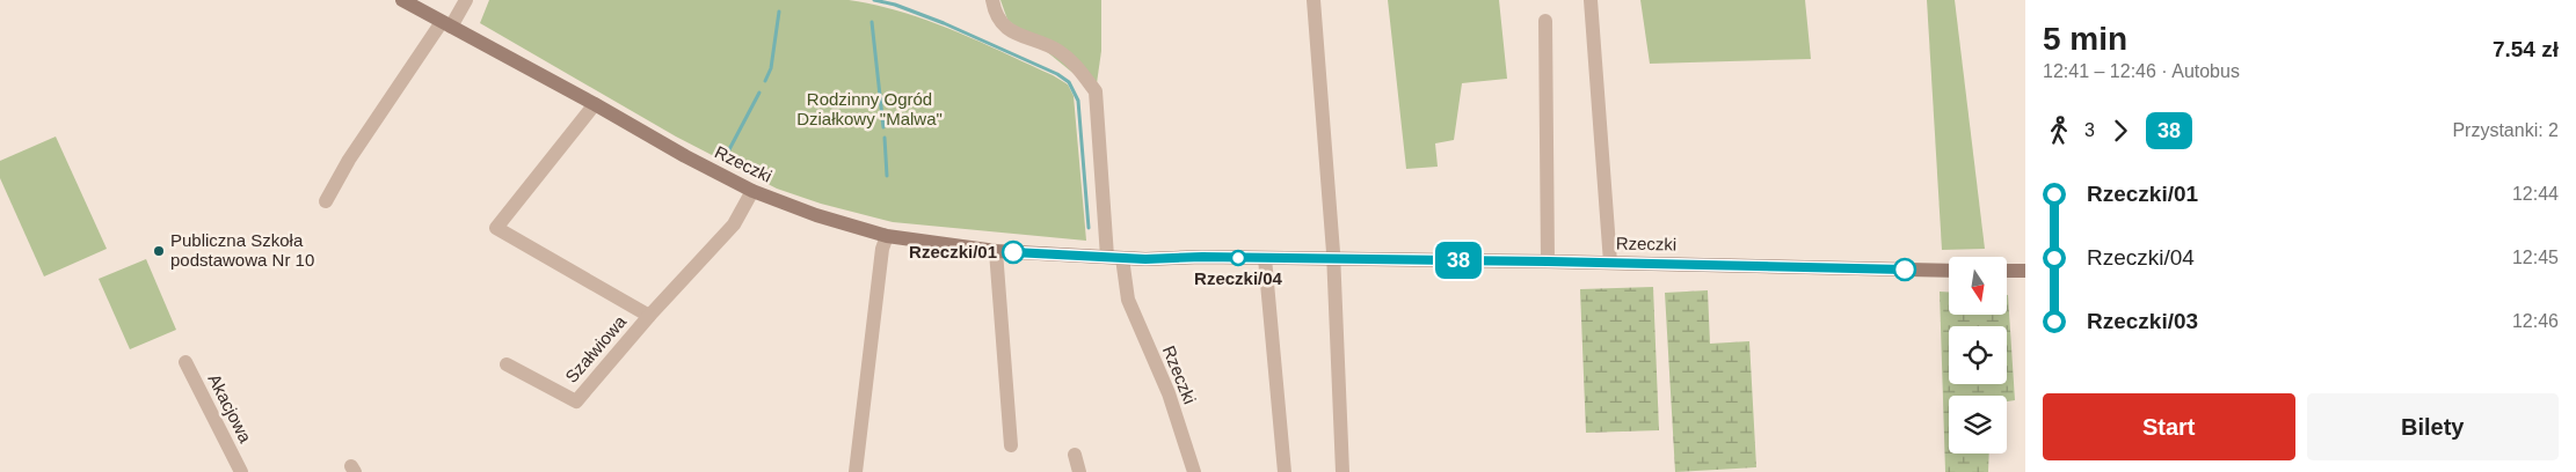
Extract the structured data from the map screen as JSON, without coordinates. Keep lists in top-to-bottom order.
{
  "streets": {
    "main road": ["Rzeczki"],
    "street": ["Szałwiowa", "Akacjowa"]
  },
  "crossings": [
    ["Rzeczki", "Szałwiowa"]
  ],
  "parks": ["Rodzinny Ogród Działkowy \"Malwa\""],
  "places": ["Publiczna Szkoła podstawowa Nr 10", "Rzeczki/01", "Rzeczki/04"],
  "lines": ["bus line 38"],
  "north": "bottom",
  "page": {
    "on_map": "38",
    "heading": ["5 min", "12:41 – 12:46 · Autobus", "7.54 zł"],
    "legs": ["3", "38", "Przystanki: 2"],
    "list": [
      {
        "name": "Rzeczki/01",
        "value": "12:44"
      },
      {
        "name": "Rzeczki/04",
        "value": "12:45"
      },
      {
        "name": "Rzeczki/03",
        "value": "12:46"
      }
    ],
    "buttons": ["Start", "Bilety"]
  }
}
